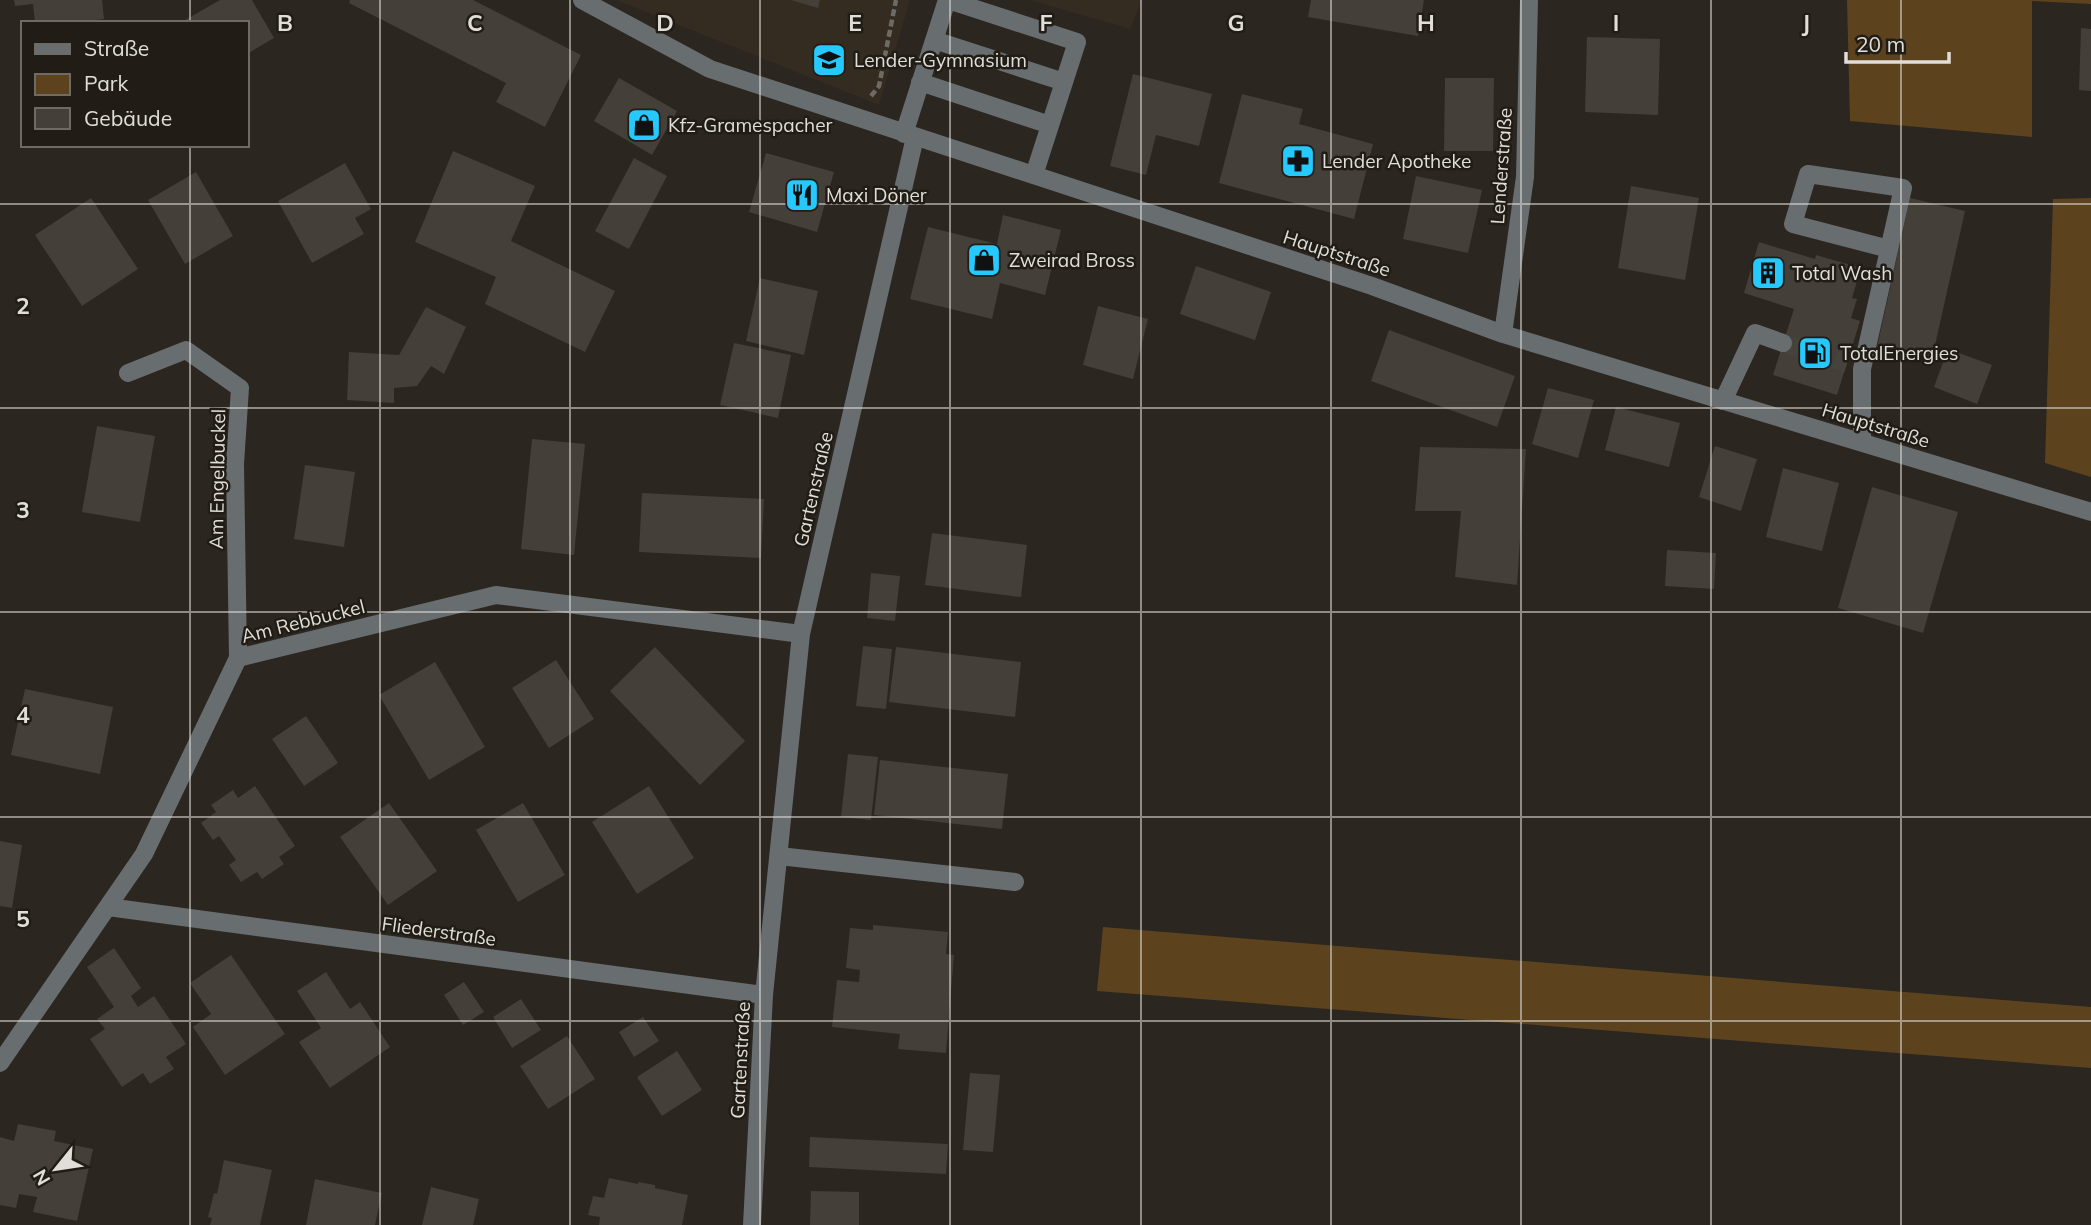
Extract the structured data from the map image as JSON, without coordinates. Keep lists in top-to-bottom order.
{
  "streets": {
    "street": [
      "Lenderstraße",
      "Hauptstraße",
      "Am Engelbuckel",
      "Gartenstraße",
      "Am Rebbuckel",
      "Fliederstraße"
    ]
  },
  "crossings": [
    ["Lenderstraße", "Hauptstraße"],
    ["Hauptstraße", "Gartenstraße"],
    ["Am Engelbuckel", "Am Rebbuckel"],
    ["Gartenstraße", "Am Rebbuckel"],
    ["Gartenstraße", "Fliederstraße"],
    ["Am Rebbuckel", "Fliederstraße"]
  ],
  "places": {
    "school or university": ["Lender-Gymnasium"],
    "shop": ["Kfz-Gramespacher", "Zweirad Bross"],
    "pharmacy": ["Lender Apotheke"],
    "restaurant": ["Maxi Döner"],
    "building": ["Total Wash"],
    "fuel station": ["TotalEnergies"]
  },
  "legend": ["Straße", "Park", "Gebäude"],
  "scale_bar": "20 m",
  "north": "bottom left",
  "grid": {
    "columns": [
      "B",
      "C",
      "D",
      "E",
      "F",
      "G",
      "H",
      "I",
      "J"
    ],
    "rows": [
      "2",
      "3",
      "4",
      "5"
    ]
  }
}
